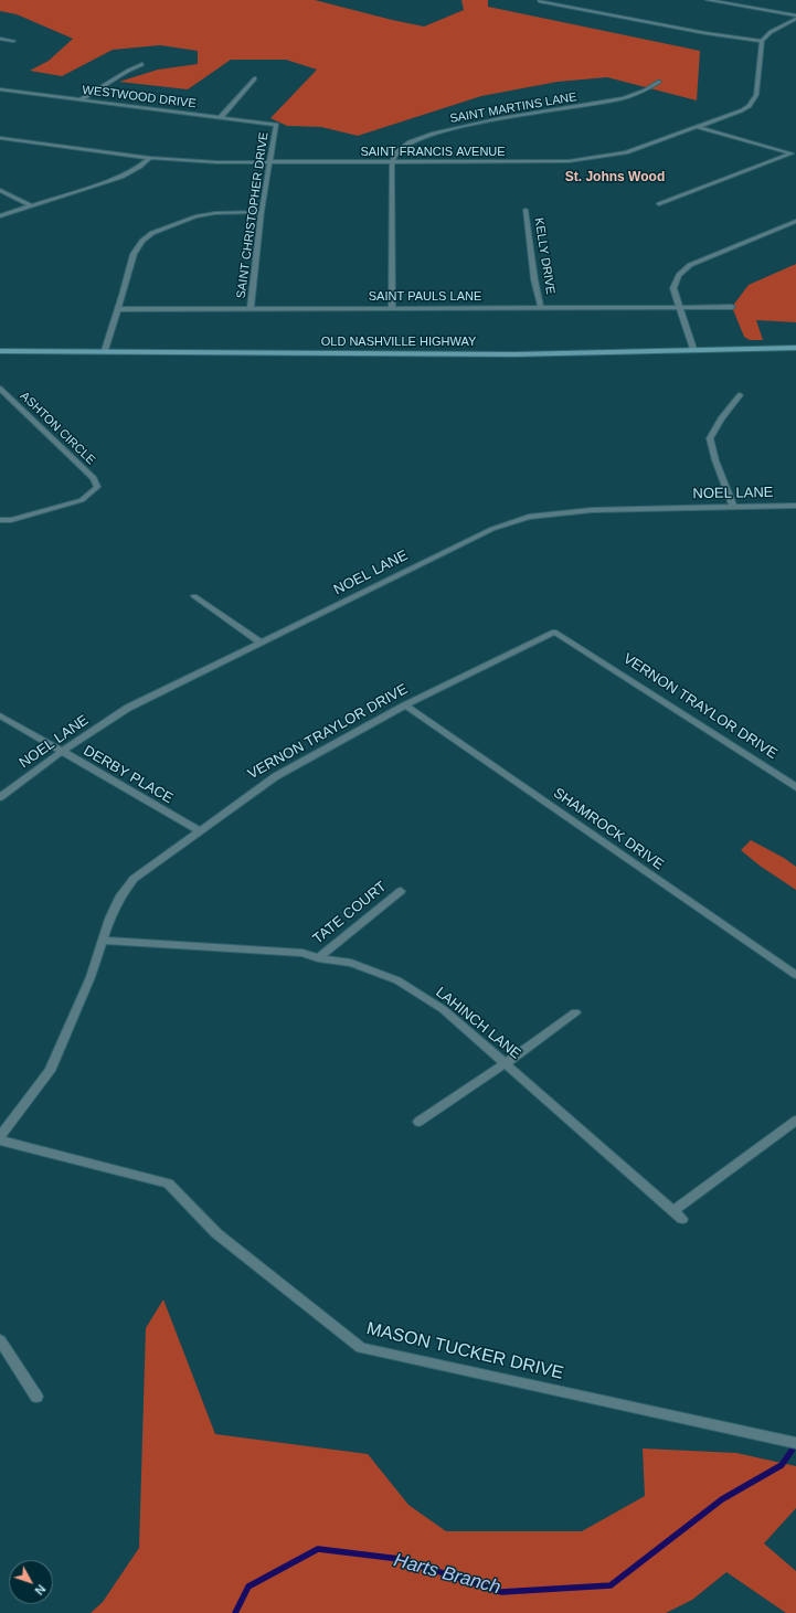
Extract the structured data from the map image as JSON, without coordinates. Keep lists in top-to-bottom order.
{
  "streets": {
    "main road": ["OLD NASHVILLE HIGHWAY"],
    "street": [
      "WESTWOOD DRIVE",
      "SAINT MARTINS LANE",
      "SAINT FRANCIS AVENUE",
      "SAINT CHRISTOPHER DRIVE",
      "KELLY DRIVE",
      "SAINT PAULS LANE",
      "ASHTON CIRCLE",
      "NOEL LANE",
      "VERNON TRAYLOR DRIVE",
      "DERBY PLACE",
      "SHAMROCK DRIVE",
      "TATE COURT",
      "LAHINCH LANE",
      "MASON TUCKER DRIVE"
    ]
  },
  "crossings": [
    ["WESTWOOD DRIVE", "SAINT CHRISTOPHER DRIVE"],
    ["SAINT MARTINS LANE", "SAINT FRANCIS AVENUE"],
    ["SAINT FRANCIS AVENUE", "SAINT CHRISTOPHER DRIVE"],
    ["SAINT CHRISTOPHER DRIVE", "SAINT PAULS LANE"],
    ["KELLY DRIVE", "SAINT PAULS LANE"],
    ["NOEL LANE", "DERBY PLACE"],
    ["VERNON TRAYLOR DRIVE", "DERBY PLACE"],
    ["VERNON TRAYLOR DRIVE", "SHAMROCK DRIVE"],
    ["VERNON TRAYLOR DRIVE", "LAHINCH LANE"],
    ["TATE COURT", "LAHINCH LANE"]
  ],
  "districts": ["St. Johns Wood"],
  "water": ["Harts Branch"],
  "north": "bottom right"
}
